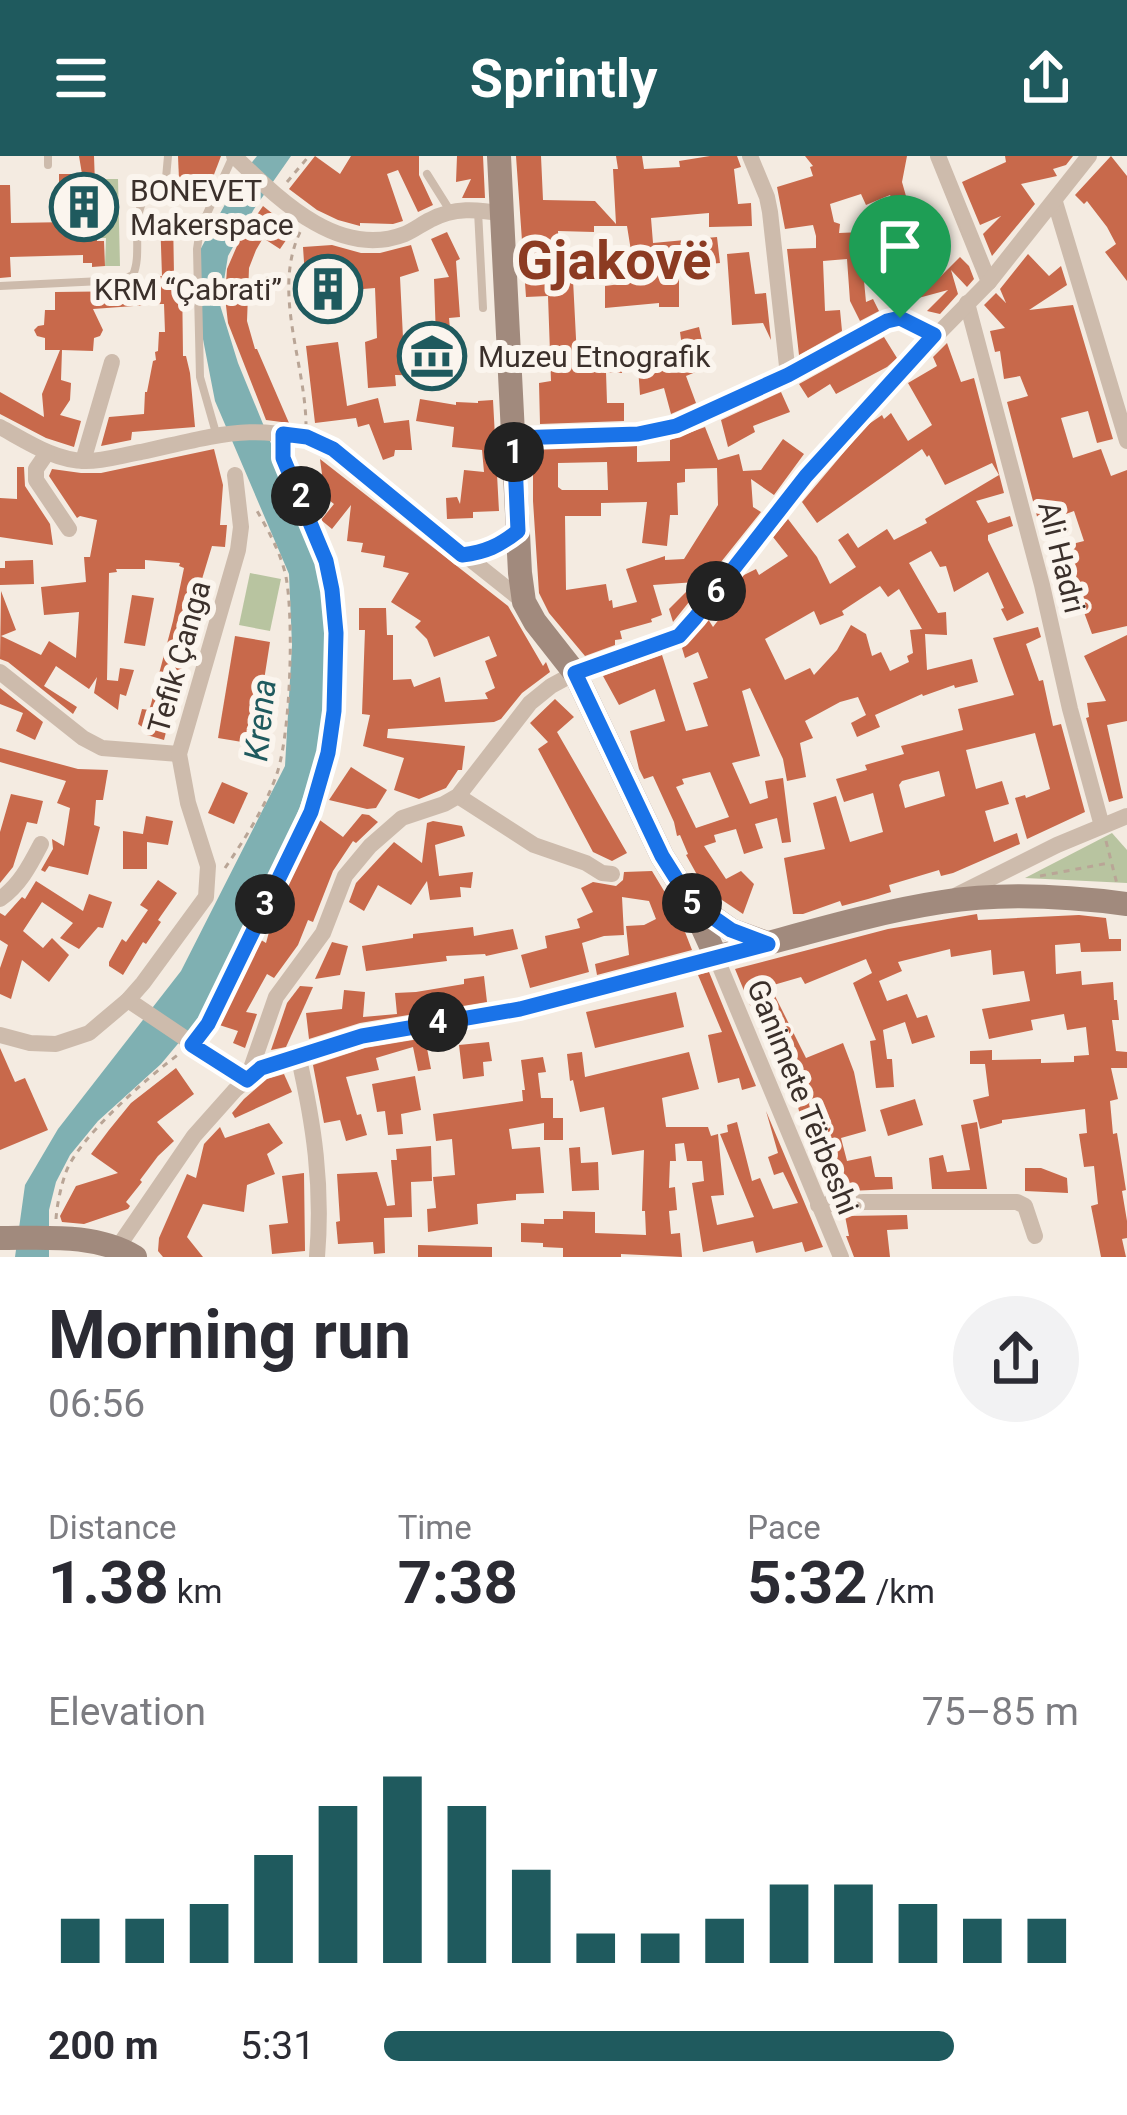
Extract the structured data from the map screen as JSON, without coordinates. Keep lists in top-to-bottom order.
{
  "streets": {
    "street": ["Ali Hadri", "Tefik Çanga", "Ganimete Tërbeshi"]
  },
  "districts": ["Gjakovë"],
  "water": ["Krena"],
  "places": {
    "building": ["BONEVET Makerspace", "KRM “Çabrati”"],
    "museum": ["Muzeu Etnografik"]
  },
  "page": {
    "header": "Sprintly",
    "pins": [
      "1",
      "2",
      "6",
      "5",
      "3",
      "4"
    ],
    "heading": ["Morning run", "06:56"],
    "stats": [
      ["Distance", "1.38 km"],
      ["Time", "7:38"],
      ["Pace", "5:32 /km"]
    ],
    "chart": ["Elevation", "75–85 m"],
    "list": [
      {
        "name": "200 m",
        "note": "5:31"
      }
    ]
  }
}
